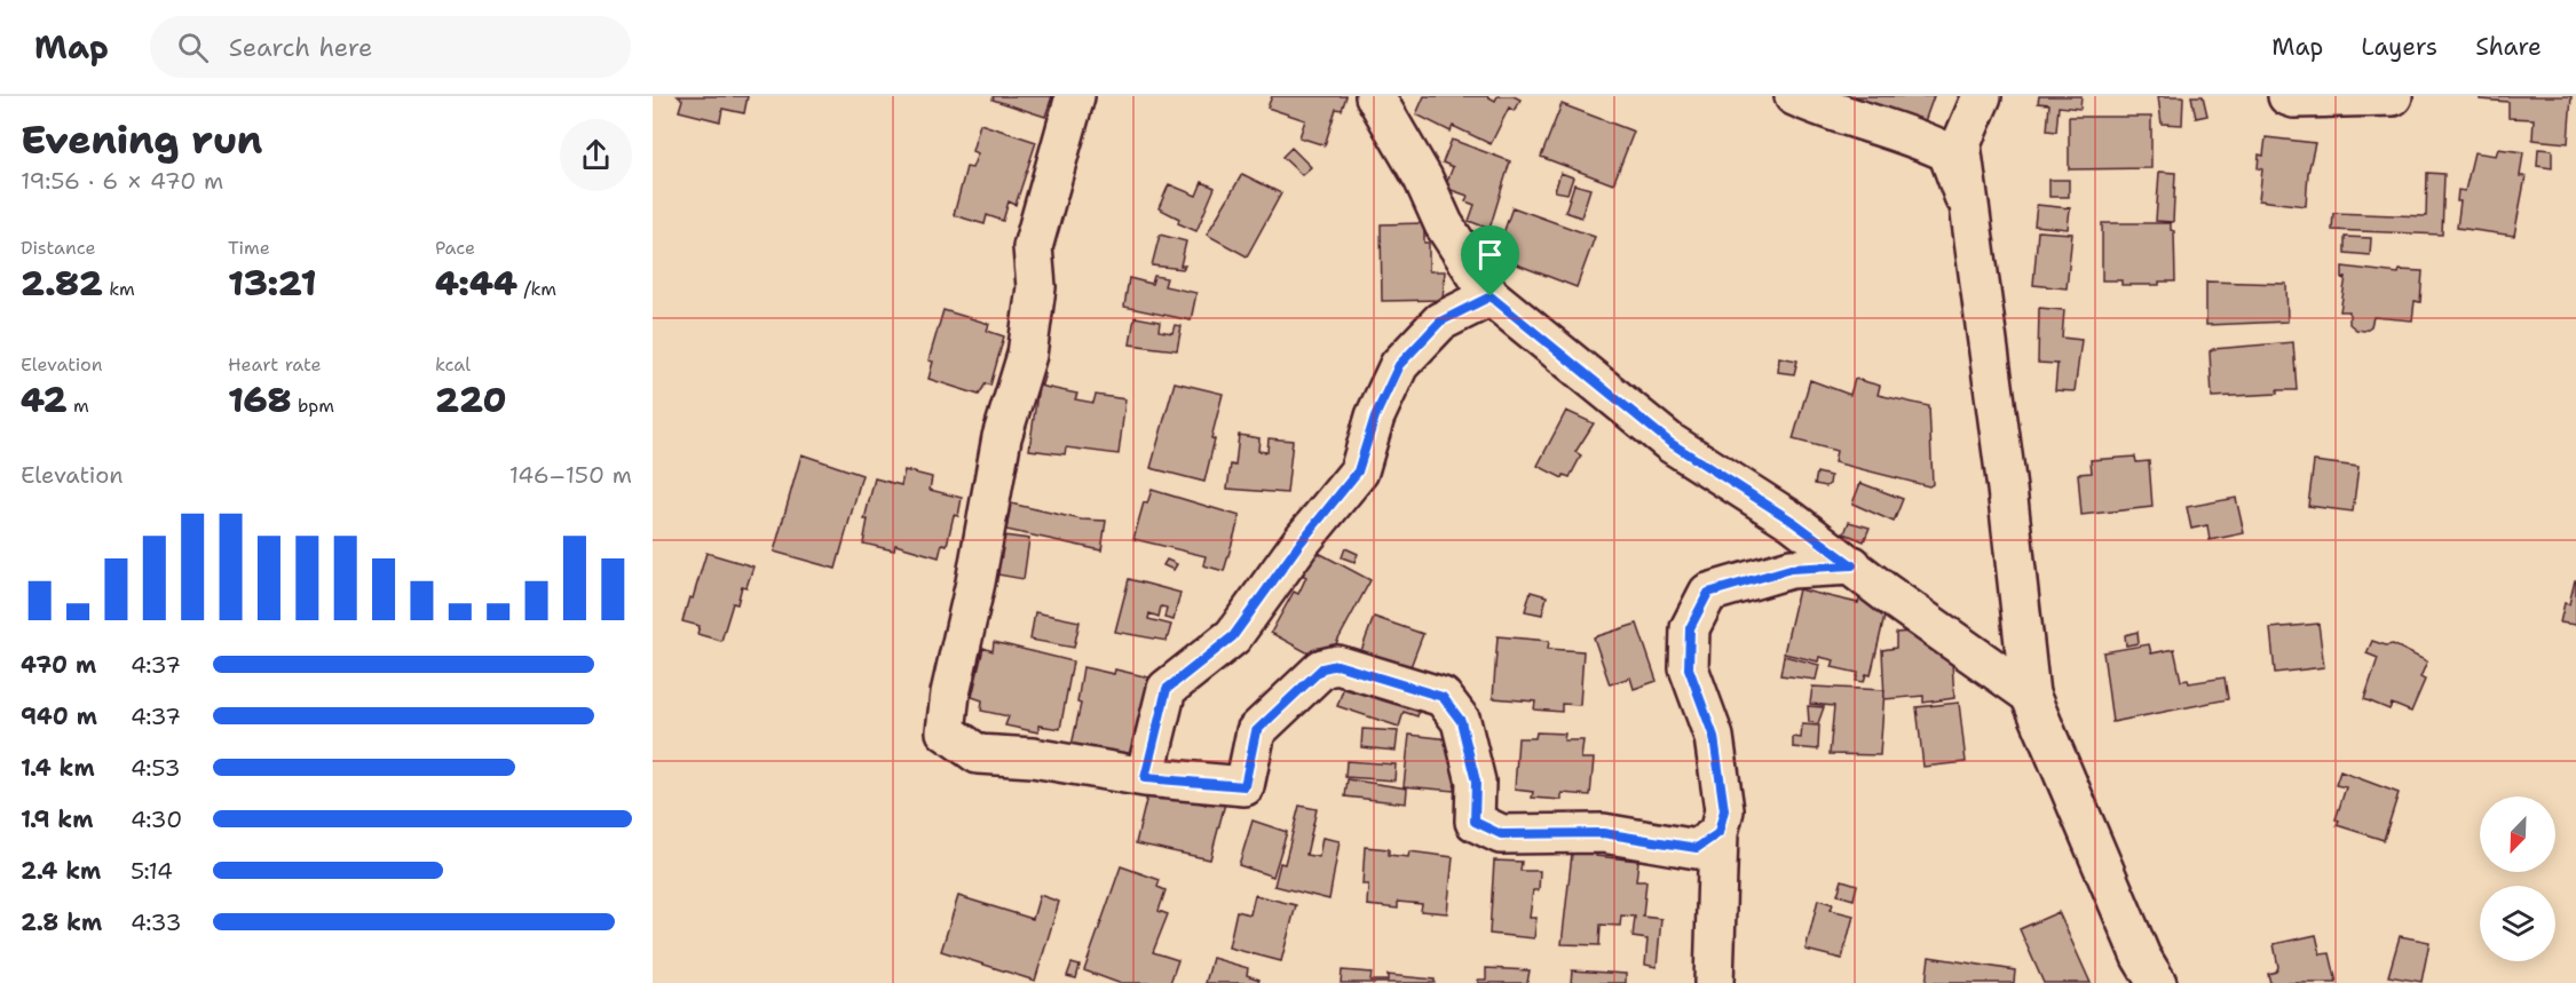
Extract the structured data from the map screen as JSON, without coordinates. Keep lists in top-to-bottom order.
{
  "north": "bottom left",
  "page": {
    "header": "Map",
    "search": "Search here",
    "nav": ["Map", "Layers", "Share"],
    "heading": ["Evening run", "19:56 · 6 × 470 m"],
    "stats": [
      ["Distance", "2.82 km"],
      ["Time", "13:21"],
      ["Pace", "4:44 /km"],
      ["Elevation", "42 m"],
      ["Heart rate", "168 bpm"],
      ["kcal", "220"]
    ],
    "chart": ["Elevation", "146–150 m"],
    "list": [
      {
        "name": "470 m",
        "note": "4:37"
      },
      {
        "name": "940 m",
        "note": "4:37"
      },
      {
        "name": "1.4 km",
        "note": "4:53"
      },
      {
        "name": "1.9 km",
        "note": "4:30"
      },
      {
        "name": "2.4 km",
        "note": "5:14"
      },
      {
        "name": "2.8 km",
        "note": "4:33"
      }
    ]
  }
}
